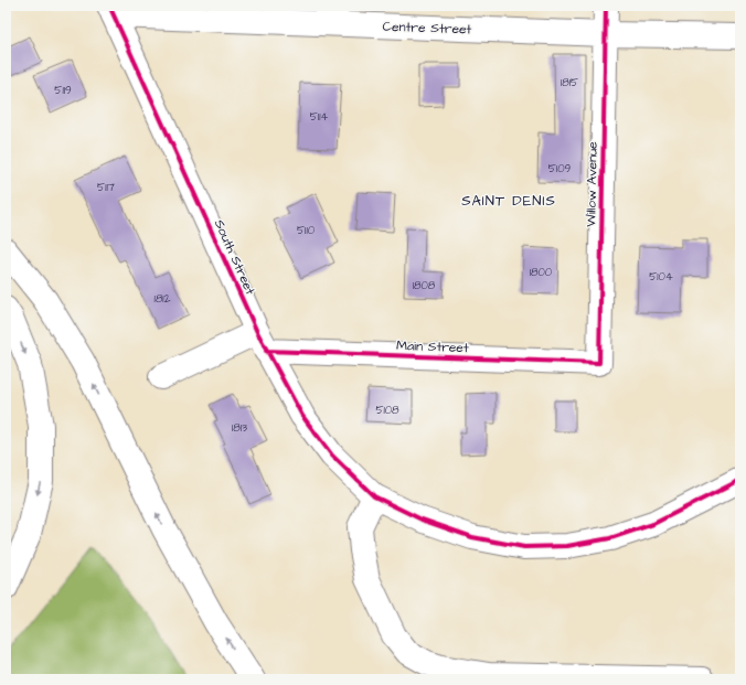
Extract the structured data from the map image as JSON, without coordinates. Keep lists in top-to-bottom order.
{
  "streets": {
    "main road": [
      "Centre Street",
      "Willow Avenue",
      "South Street",
      "Main Street"
    ]
  },
  "crossings": [
    ["Centre Street", "Willow Avenue"],
    ["Centre Street", "South Street"],
    ["Willow Avenue", "Main Street"],
    ["South Street", "Main Street"]
  ],
  "districts": ["SAINT DENIS"],
  "house_numbers": [
    "1815",
    "5119",
    "5114",
    "5109",
    "5117",
    "5110",
    "1800",
    "5104",
    "1808",
    "1812",
    "5108",
    "1813"
  ]
}
